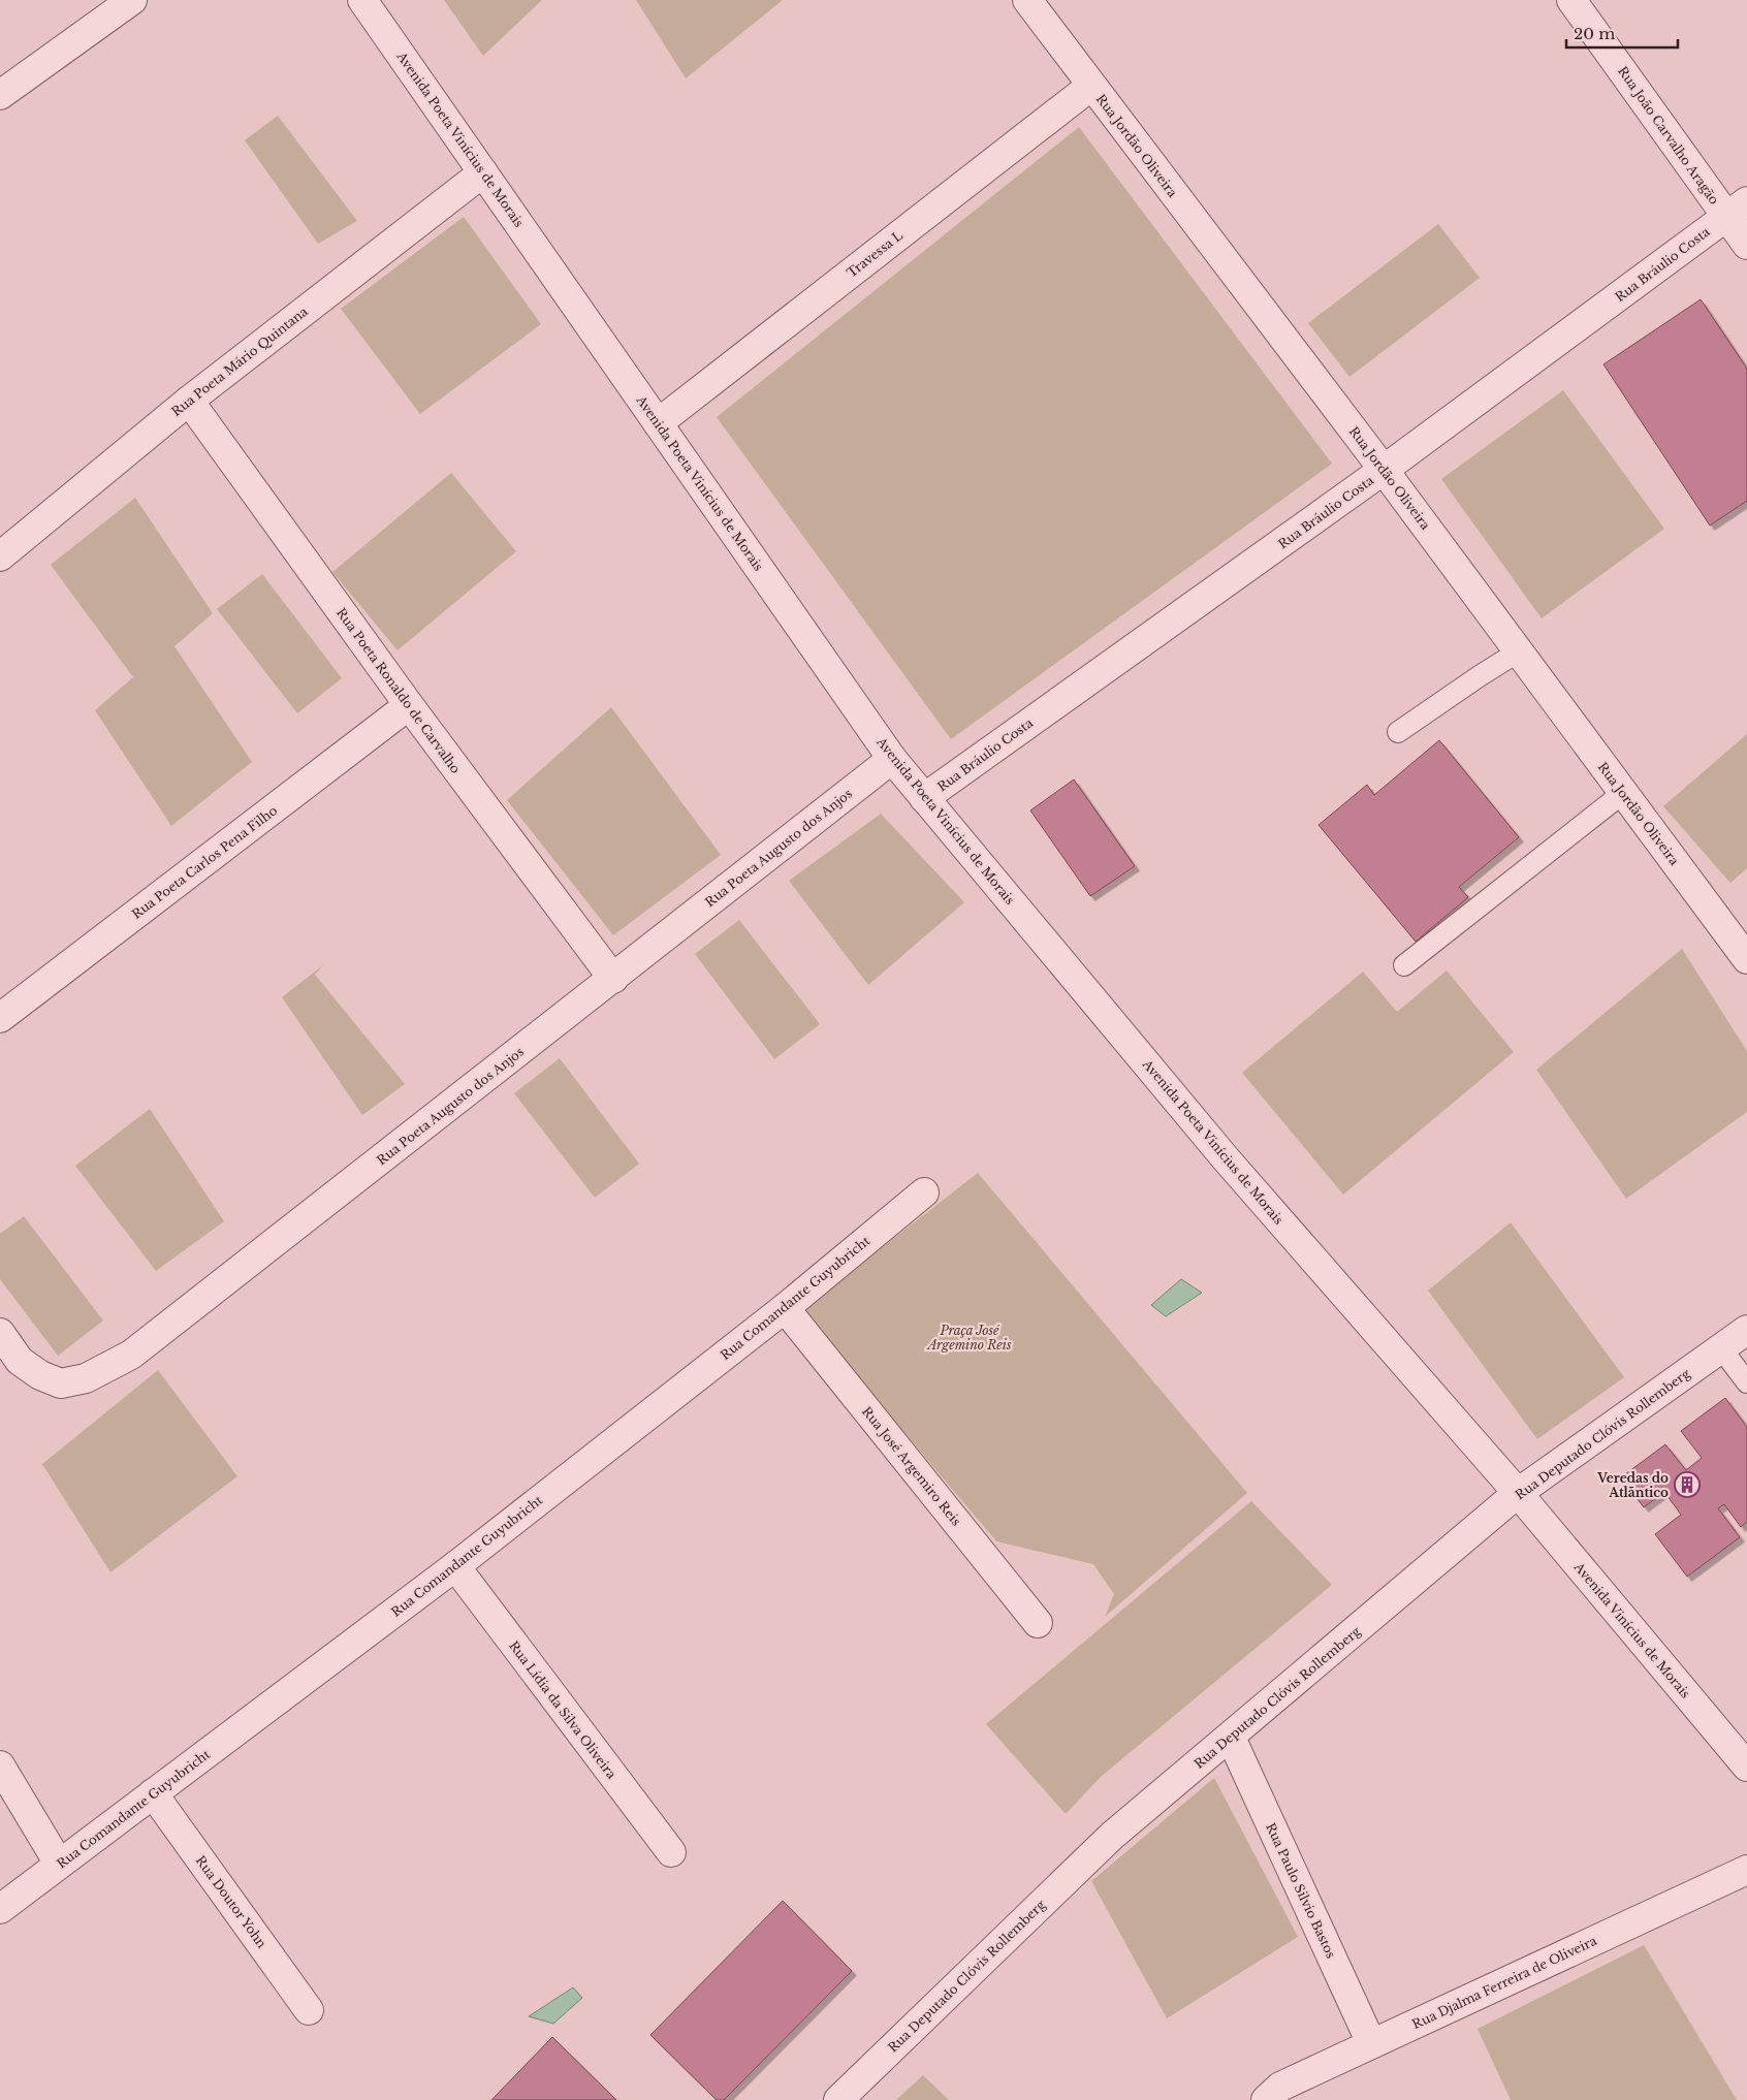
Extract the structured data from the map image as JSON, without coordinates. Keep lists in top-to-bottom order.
{
  "streets": {
    "street": [
      "Rua João Carvalho Aragão",
      "Avenida Poeta Vinícius de Morais",
      "Rua Jordão Oliveira",
      "Travessa L",
      "Rua Bráulio Costa",
      "Rua Poeta Mário Quintana",
      "Rua Poeta Ronaldo de Carvalho",
      "Rua Poeta Augusto dos Anjos",
      "Rua Poeta Carlos Pena Filho",
      "Rua Comandante Guyubricht",
      "Rua Deputado Clóvis Rollemberg",
      "Rua José Argemiro Reis",
      "Avenida Vinícius de Morais",
      "Rua Lídia da Silva Oliveira",
      "Rua Paulo Silvio Bastos",
      "Rua Doutor Yohn",
      "Rua Djalma Ferreira de Oliveira"
    ]
  },
  "crossings": [
    ["Rua João Carvalho Aragão", "Rua Bráulio Costa"],
    ["Avenida Poeta Vinícius de Morais", "Travessa L"],
    ["Avenida Poeta Vinícius de Morais", "Rua Bráulio Costa"],
    ["Avenida Poeta Vinícius de Morais", "Rua Poeta Mário Quintana"],
    ["Avenida Poeta Vinícius de Morais", "Rua Poeta Augusto dos Anjos"],
    ["Avenida Poeta Vinícius de Morais", "Rua Deputado Clóvis Rollemberg"],
    ["Avenida Poeta Vinícius de Morais", "Avenida Vinícius de Morais"],
    ["Rua Jordão Oliveira", "Travessa L"],
    ["Rua Jordão Oliveira", "Rua Bráulio Costa"],
    ["Rua Poeta Mário Quintana", "Rua Poeta Ronaldo de Carvalho"],
    ["Rua Poeta Ronaldo de Carvalho", "Rua Poeta Augusto dos Anjos"],
    ["Rua Poeta Ronaldo de Carvalho", "Rua Poeta Carlos Pena Filho"],
    ["Rua Comandante Guyubricht", "Rua José Argemiro Reis"],
    ["Rua Comandante Guyubricht", "Rua Lídia da Silva Oliveira"],
    ["Rua Comandante Guyubricht", "Rua Doutor Yohn"],
    ["Rua Deputado Clóvis Rollemberg", "Avenida Vinícius de Morais"],
    ["Rua Deputado Clóvis Rollemberg", "Rua Paulo Silvio Bastos"],
    ["Rua Paulo Silvio Bastos", "Rua Djalma Ferreira de Oliveira"]
  ],
  "parks": ["Praça José Argemino Reis"],
  "places": {
    "building": ["Veredas do Atlãntico"]
  },
  "scale_bar": "20 m"
}
